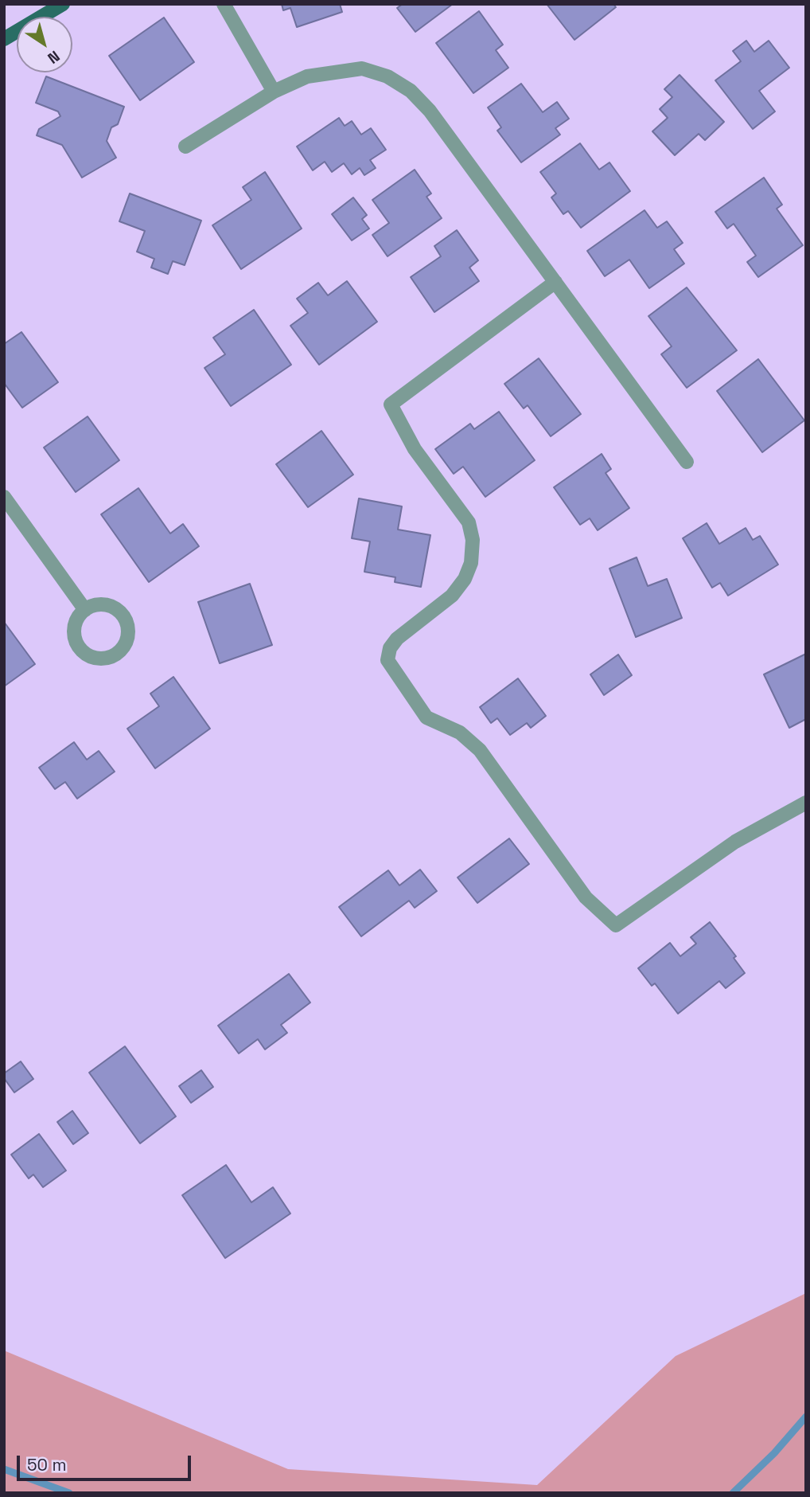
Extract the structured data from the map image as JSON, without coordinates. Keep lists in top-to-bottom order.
{
  "scale_bar": "50 m",
  "north": "bottom right"
}
